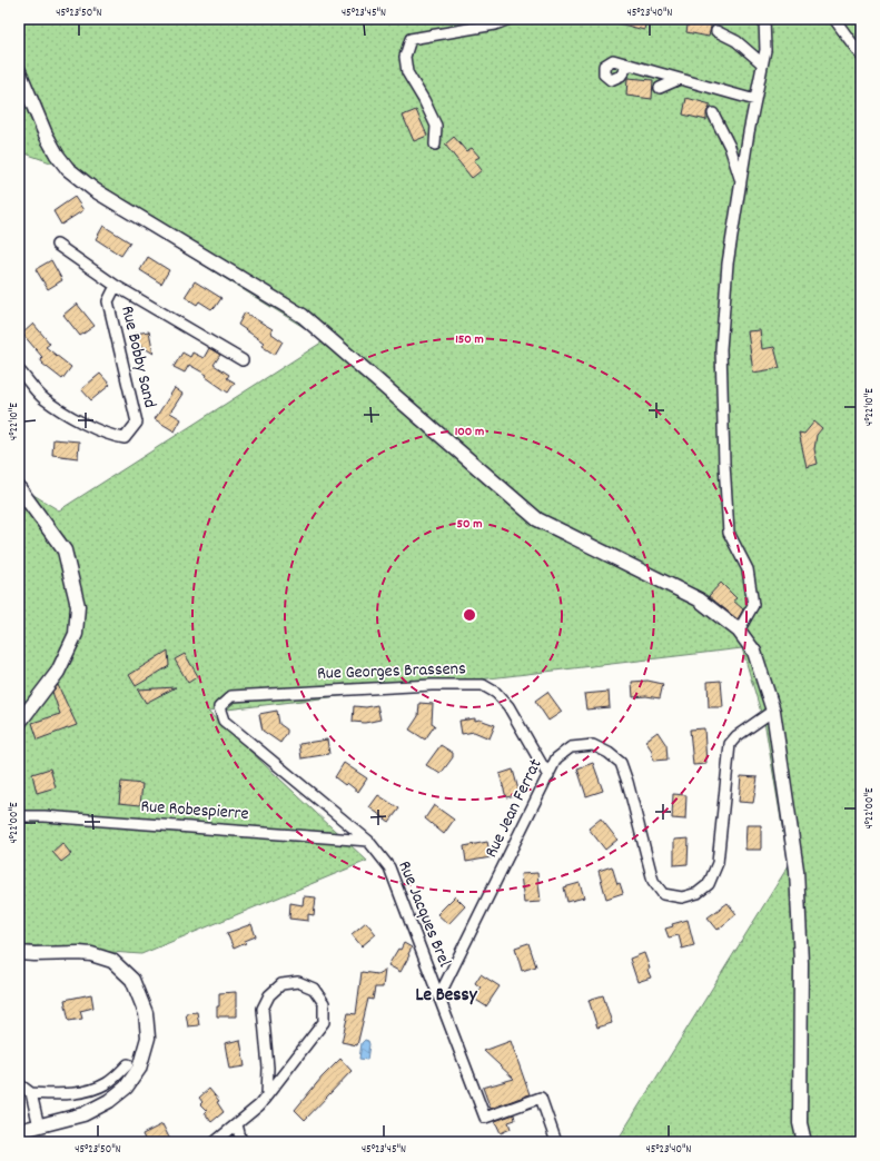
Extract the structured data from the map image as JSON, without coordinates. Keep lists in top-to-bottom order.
{
  "streets": {
    "street": [
      "Rue Bobby Sand",
      "Rue Georges Brassens",
      "Rue Jean Ferrat",
      "Rue Robespierre",
      "Rue Jacques Brel"
    ]
  },
  "crossings": [
    ["Rue Georges Brassens", "Rue Jean Ferrat"],
    ["Rue Georges Brassens", "Rue Jacques Brel"],
    ["Rue Jean Ferrat", "Rue Jacques Brel"],
    ["Rue Robespierre", "Rue Jacques Brel"]
  ],
  "districts": ["Le Bessy"],
  "coordinates": [
    "45°23'50\"N",
    "45°23'45\"N",
    "45°23'40\"N",
    "4°22'10\"E",
    "4°22'00\"E"
  ],
  "rings": ["150 m", "100 m", "50 m"]
}
